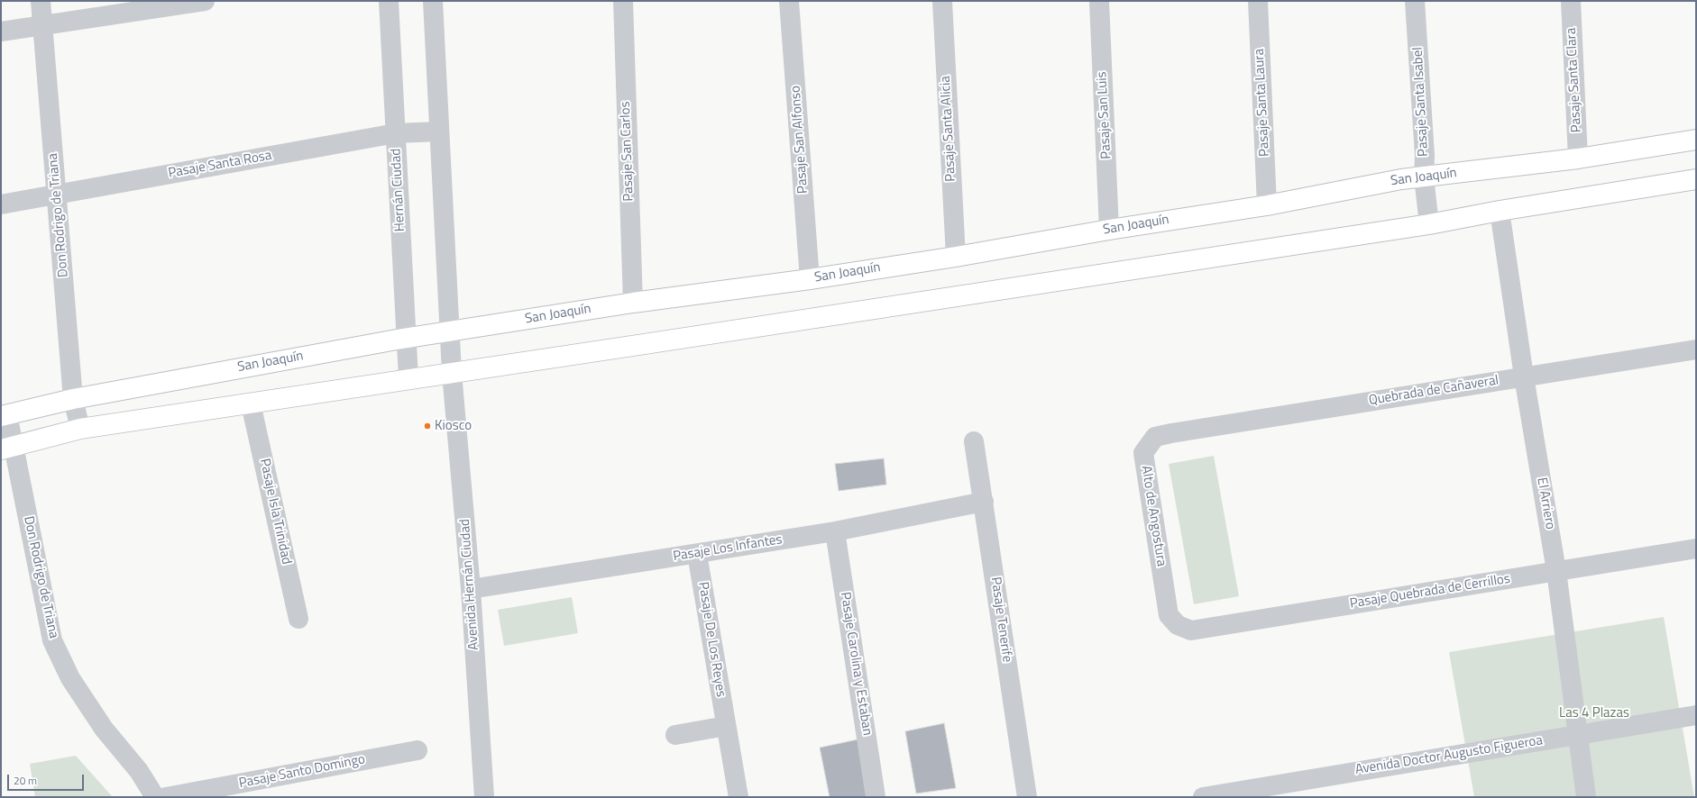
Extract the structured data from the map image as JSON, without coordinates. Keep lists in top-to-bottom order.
{
  "streets": {
    "street": [
      "Pasaje Santa Clara",
      "Pasaje Santa Isabel",
      "Pasaje Santa Laura",
      "Pasaje San Luis",
      "Pasaje Santa Alicia",
      "Pasaje San Alfonso",
      "Pasaje San Carlos",
      "Pasaje Santa Rosa",
      "San Joaquín",
      "Hernán Ciudad",
      "Don Rodrigo de Triana",
      "Quebrada de Cañaveral",
      "El Arriero",
      "Pasaje Isla Trinidad",
      "Alto de Angostura",
      "Pasaje Los Infantes",
      "Avenida Hernán Ciudad",
      "Pasaje Quebrada de Cerrillos",
      "Pasaje Tenerife",
      "Pasaje De Los Reyes",
      "Pasaje Carolina y Estaban",
      "Avenida Doctor Augusto Figueroa",
      "Pasaje Santo Domingo"
    ]
  },
  "crossings": [
    ["Pasaje Santa Clara", "San Joaquín"],
    ["Pasaje Santa Isabel", "San Joaquín"],
    ["Pasaje Santa Laura", "San Joaquín"],
    ["Pasaje San Luis", "San Joaquín"],
    ["Pasaje Santa Alicia", "San Joaquín"],
    ["Pasaje San Alfonso", "San Joaquín"],
    ["Pasaje San Carlos", "San Joaquín"],
    ["Pasaje Santa Rosa", "Hernán Ciudad"],
    ["Pasaje Santa Rosa", "Don Rodrigo de Triana"],
    ["San Joaquín", "Hernán Ciudad"],
    ["San Joaquín", "Don Rodrigo de Triana"],
    ["Quebrada de Cañaveral", "El Arriero"],
    ["Quebrada de Cañaveral", "Alto de Angostura"],
    ["El Arriero", "Pasaje Quebrada de Cerrillos"],
    ["El Arriero", "Avenida Doctor Augusto Figueroa"],
    ["Alto de Angostura", "Pasaje Quebrada de Cerrillos"],
    ["Pasaje Los Infantes", "Avenida Hernán Ciudad"],
    ["Pasaje Los Infantes", "Pasaje Tenerife"],
    ["Pasaje Los Infantes", "Pasaje De Los Reyes"],
    ["Pasaje Los Infantes", "Pasaje Carolina y Estaban"]
  ],
  "parks": ["Las 4 Plazas"],
  "places": ["Kiosco"],
  "scale_bar": "20 m"
}
